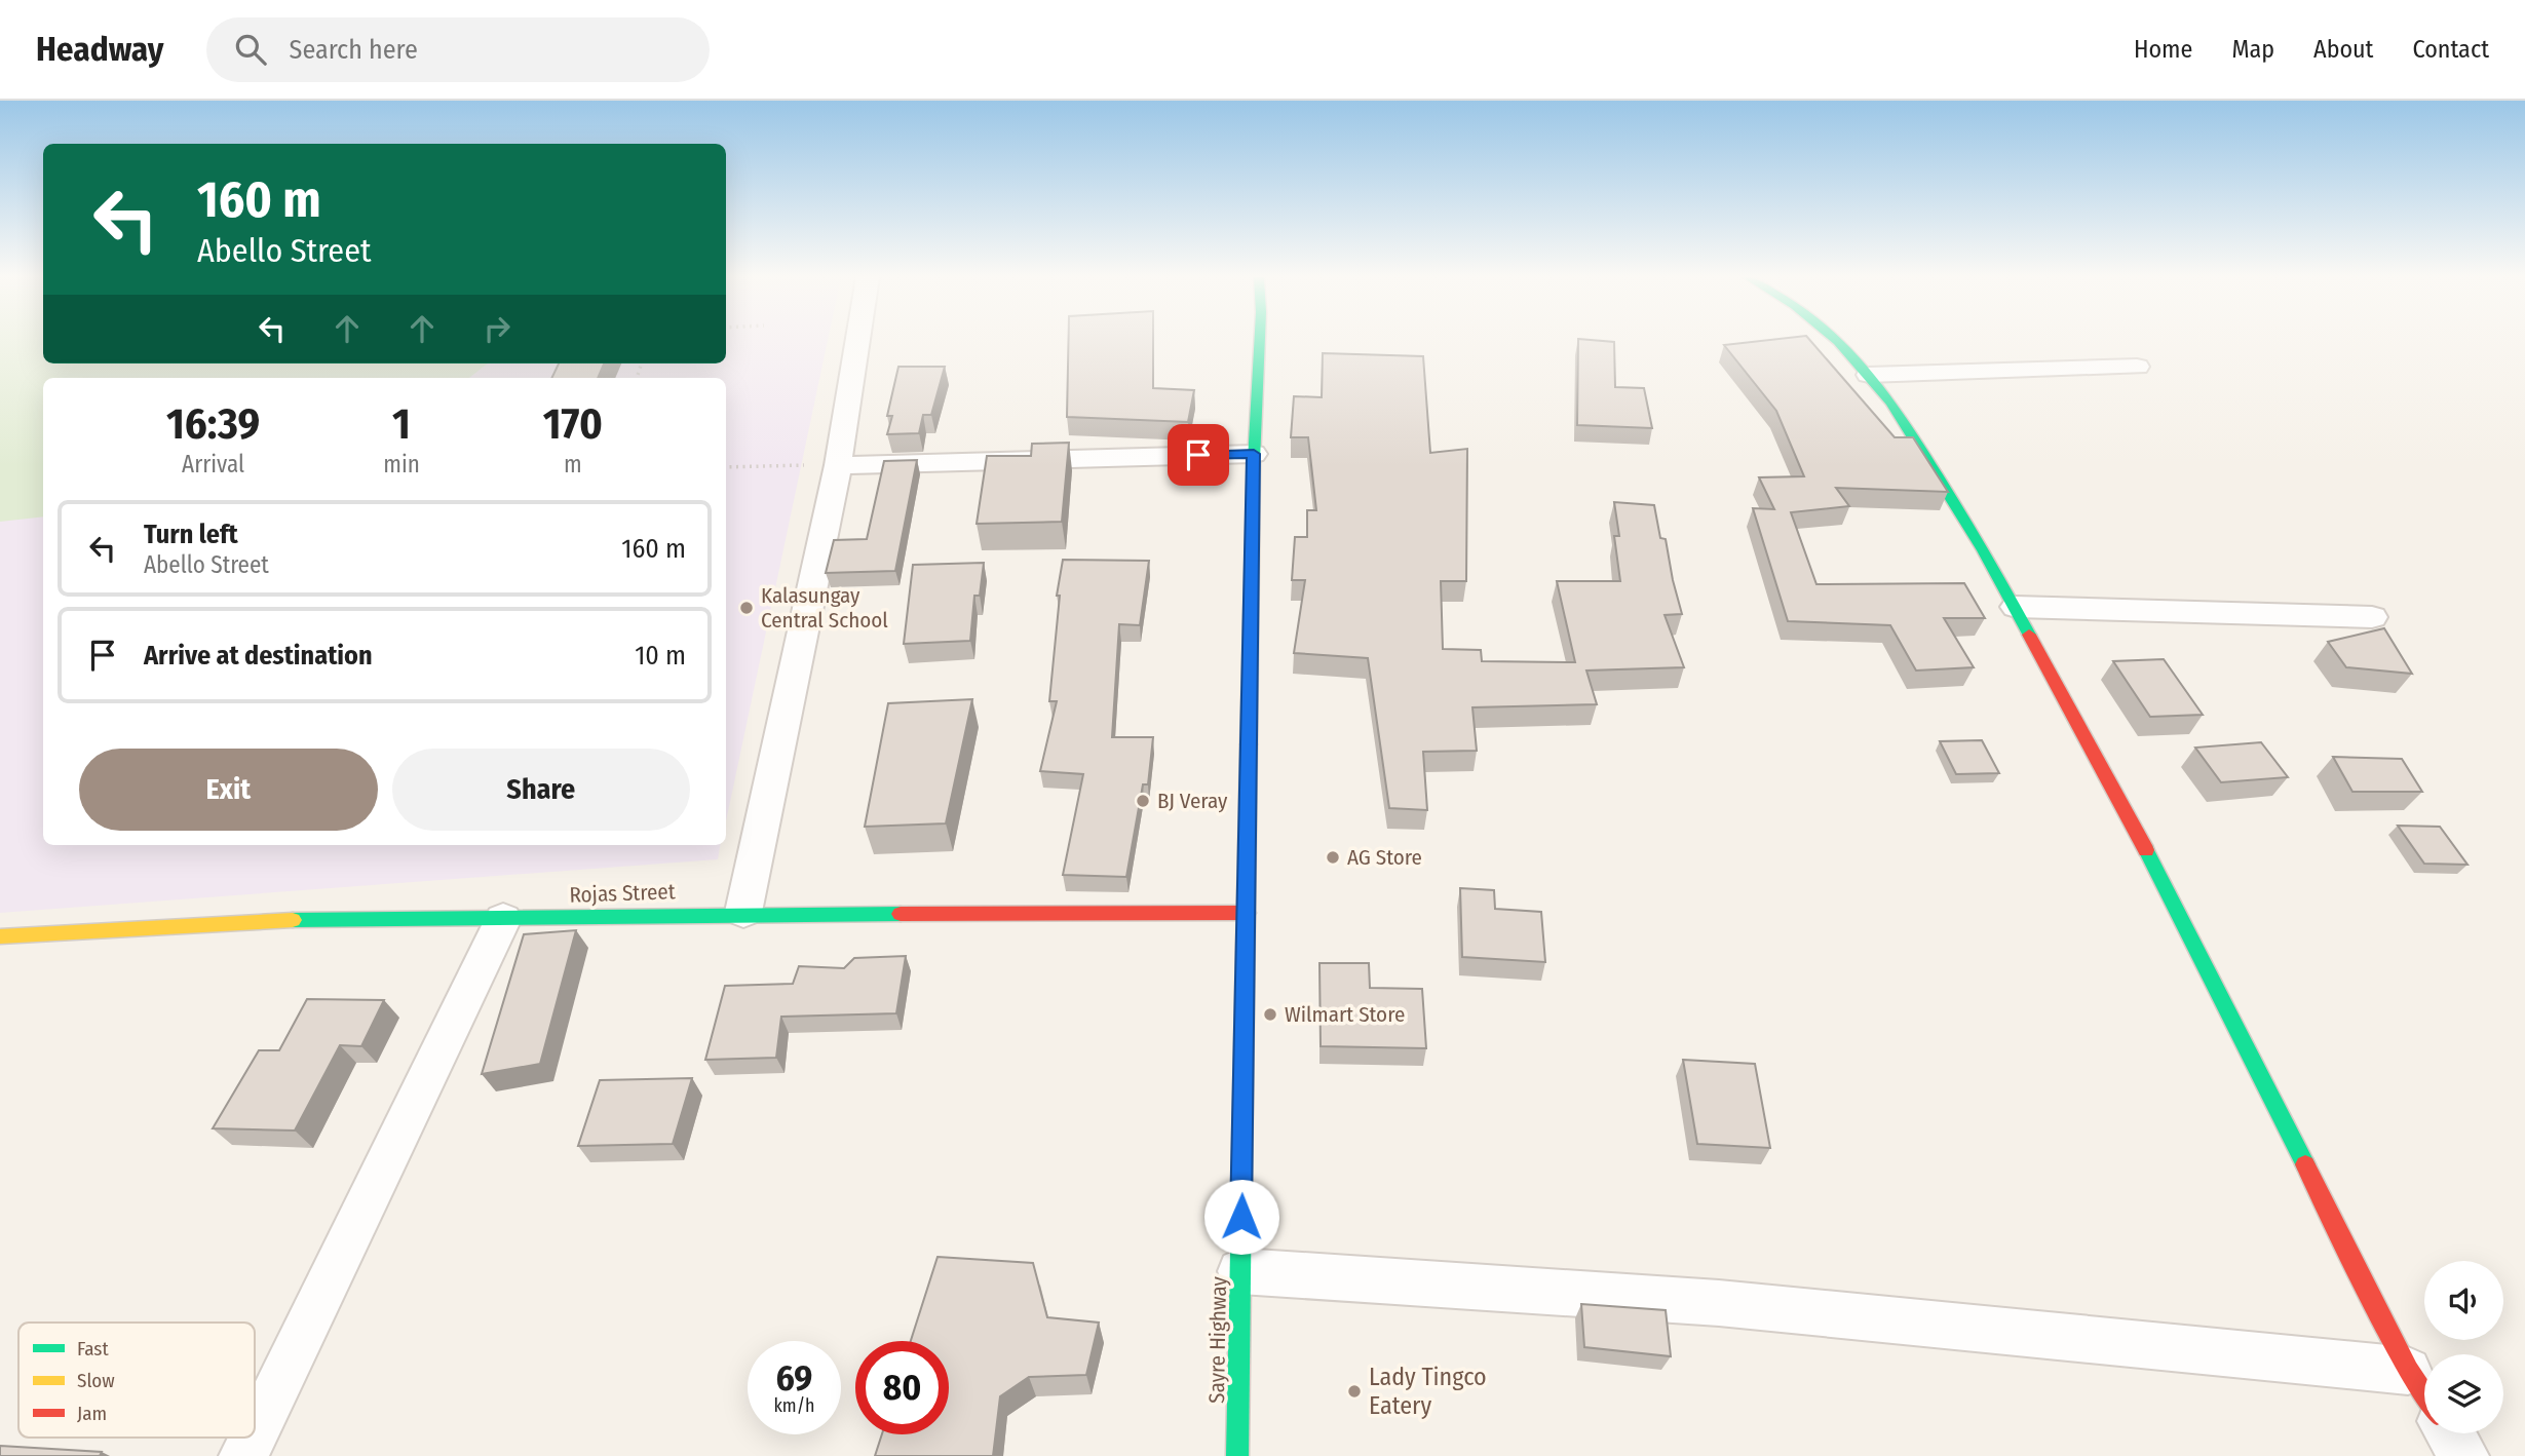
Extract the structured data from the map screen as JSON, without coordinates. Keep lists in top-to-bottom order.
{
  "streets": {
    "main road": ["Rojas Street", "Sayre Highway"]
  },
  "crossings": [
    ["Rojas Street", "Sayre Highway"]
  ],
  "places": [
    "Kalasungay Central School",
    "BJ Veray",
    "AG Store",
    "Wilmart Store",
    "Lady Tingco Eatery"
  ],
  "legend": ["Fast", "Slow", "Jam"],
  "page": {
    "header": "Headway",
    "search": "Search here",
    "nav": [
      "Home",
      "Map",
      "About",
      "Contact"
    ],
    "turn": ["160 m", "Abello Street"],
    "eta": [
      "16:39",
      "Arrival",
      "1",
      "min",
      "170",
      "m"
    ],
    "list": [
      {
        "name": "Turn left",
        "note": "Abello Street",
        "value": "160 m"
      },
      {
        "name": "Arrive at destination",
        "value": "10 m"
      }
    ],
    "buttons": ["Exit", "Share"],
    "speed": "69 km/h",
    "limit": "80"
  }
}
